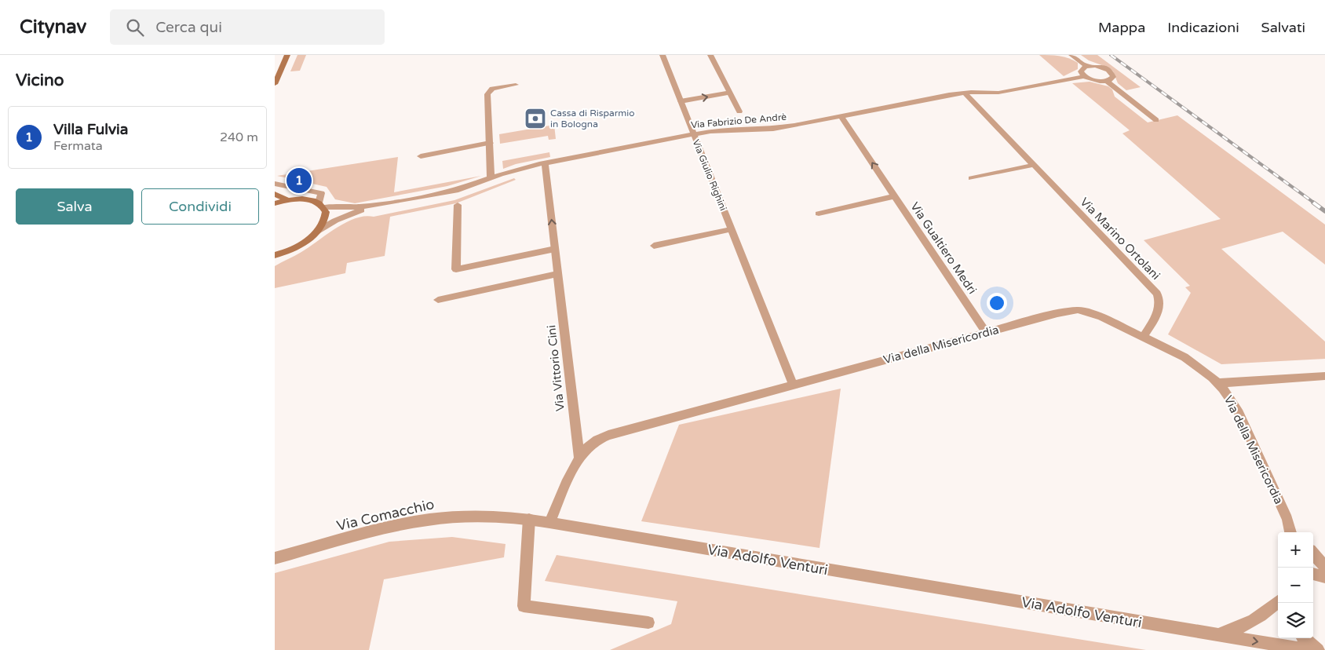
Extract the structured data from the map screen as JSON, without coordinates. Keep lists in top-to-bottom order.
{
  "streets": {
    "street": [
      "Via Fabrizio De Andrè",
      "Via Giulio Righini",
      "Via Marino Ortolani",
      "Via Gualtiero Medri",
      "Via della Misericordia",
      "Via Vittorio Cini",
      "Via Comacchio",
      "Via Adolfo Venturi"
    ]
  },
  "crossings": [
    ["Via Fabrizio De Andrè", "Via Giulio Righini"],
    ["Via Fabrizio De Andrè", "Via Marino Ortolani"],
    ["Via Fabrizio De Andrè", "Via Gualtiero Medri"],
    ["Via Fabrizio De Andrè", "Via Vittorio Cini"],
    ["Via Giulio Righini", "Via della Misericordia"],
    ["Via Marino Ortolani", "Via della Misericordia"],
    ["Via Gualtiero Medri", "Via della Misericordia"],
    ["Via della Misericordia", "Via Vittorio Cini"],
    ["Via della Misericordia", "Via Adolfo Venturi"],
    ["Via Comacchio", "Via Adolfo Venturi"]
  ],
  "places": {
    "bank": ["Cassa di Risparmio in Bologna"]
  },
  "page": {
    "header": "Citynav",
    "search": "Cerca qui",
    "nav": ["Mappa", "Indicazioni", "Salvati"],
    "heading": "Vicino",
    "list": [
      {
        "mark": "1",
        "name": "Villa Fulvia",
        "note": "Fermata",
        "value": "240 m"
      }
    ],
    "pins": "1",
    "buttons": ["Salva", "Condividi"],
    "map_buttons": ["+", "−"]
  }
}
